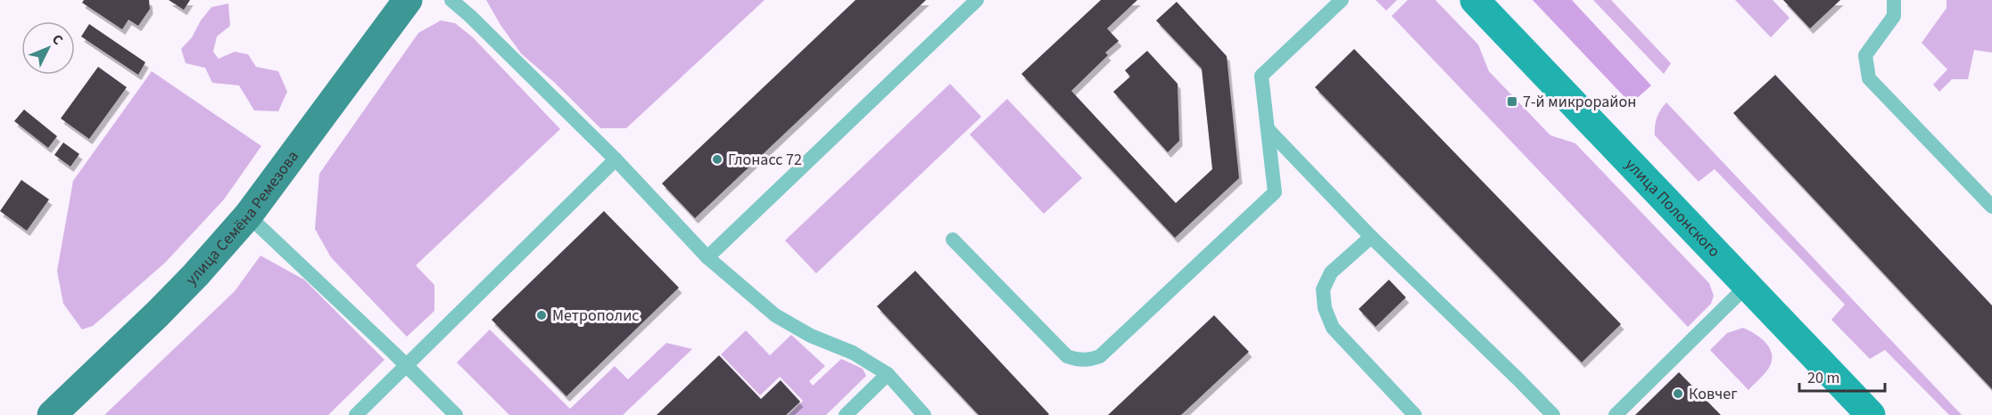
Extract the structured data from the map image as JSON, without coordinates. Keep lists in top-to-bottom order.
{
  "streets": {
    "main road": ["улица Полонского", "улица Семёна Ремезова"]
  },
  "places": {
    "transit": ["7-й микрорайон"],
    "other": ["Глонасс 72", "Метрополис", "Ковчег"]
  },
  "scale_bar": "20 m",
  "north": "top right"
}
